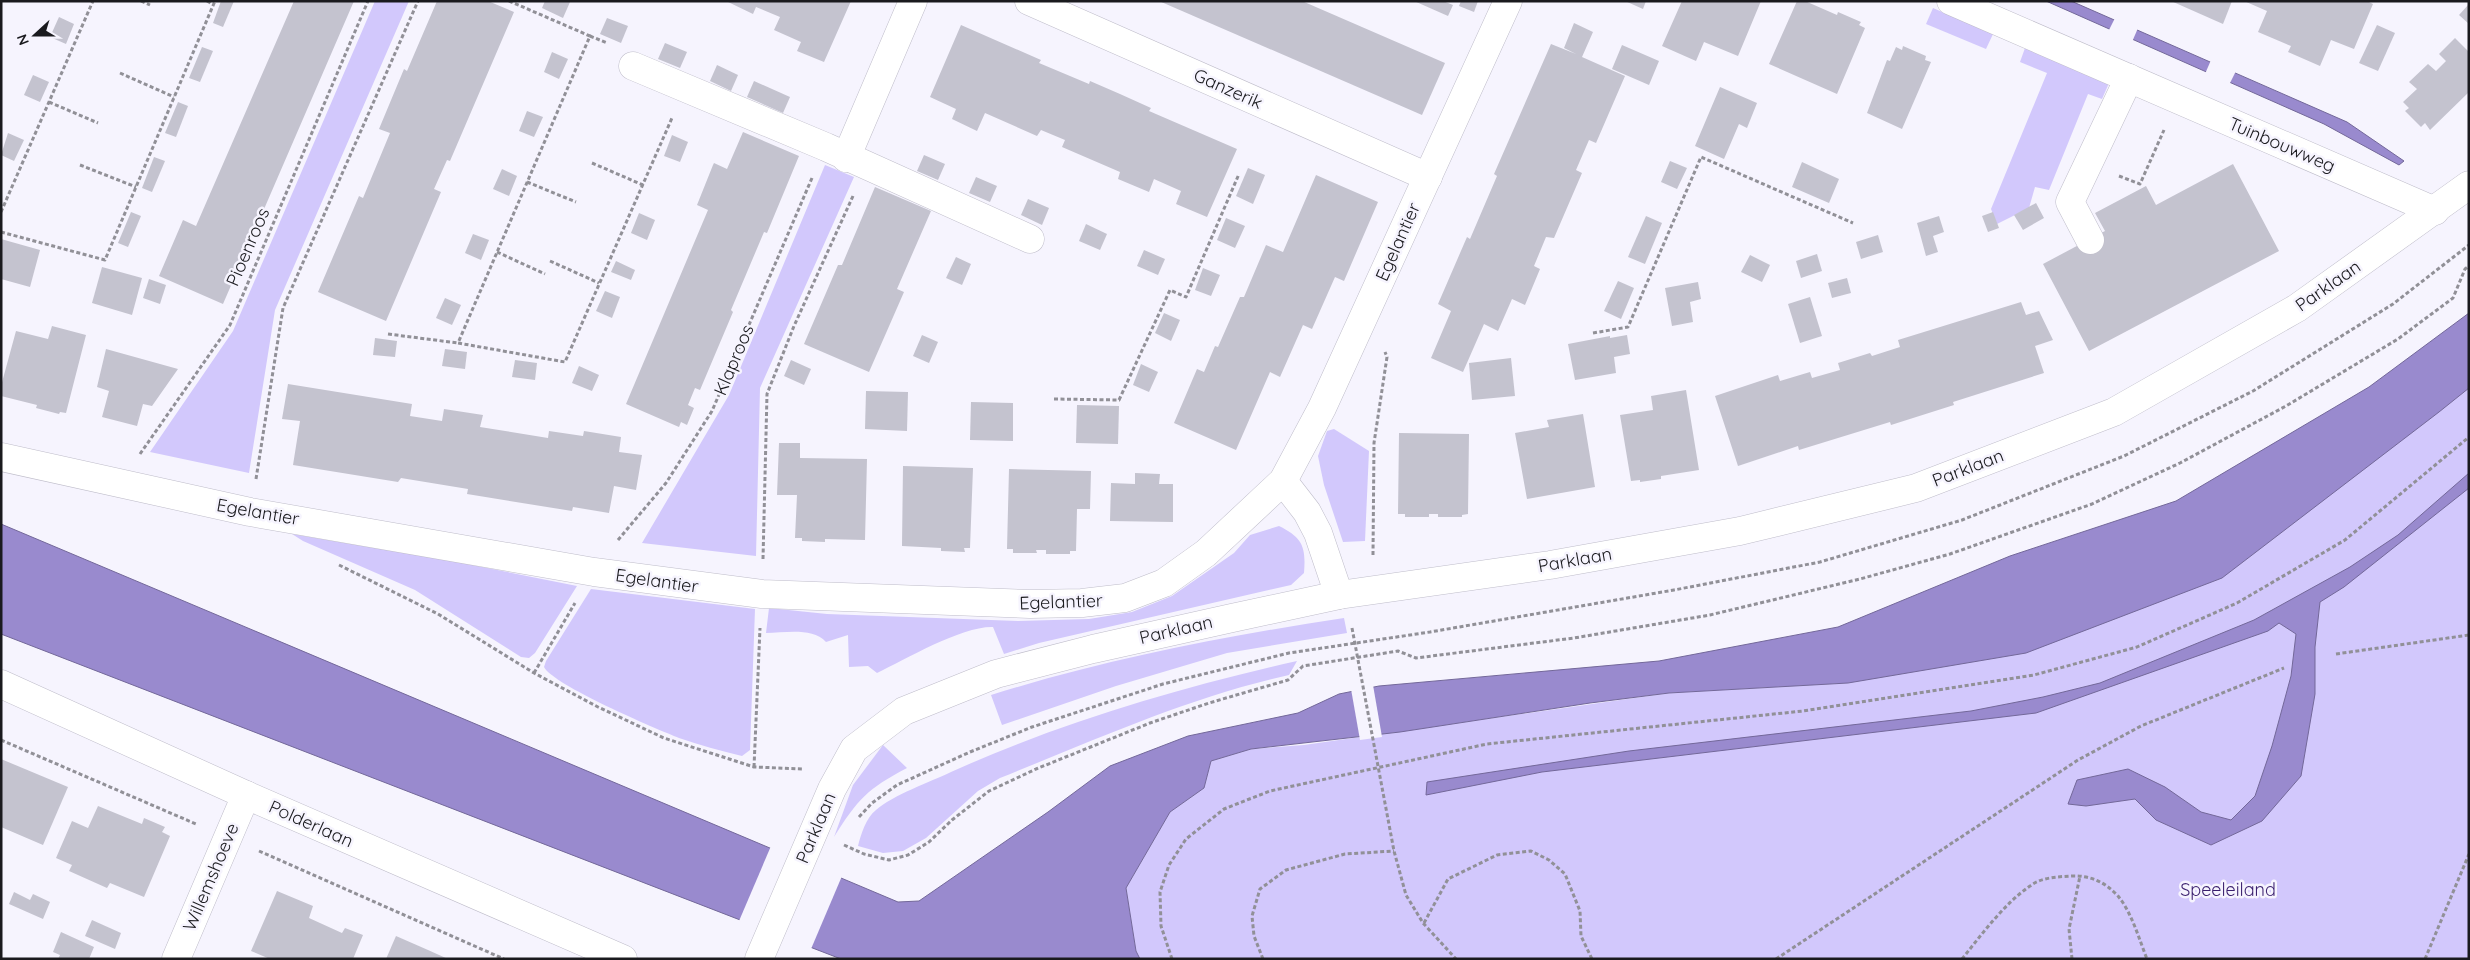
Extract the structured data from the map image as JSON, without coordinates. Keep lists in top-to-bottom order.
{
  "streets": {
    "street": [
      "Ganzerik",
      "Tuinbouwweg",
      "Egelantier",
      "Parklaan",
      "Polderlaan",
      "Willemshoeve"
    ],
    "path": ["Pioenroos", "Klaproos"]
  },
  "crossings": [
    ["Ganzerik", "Egelantier"],
    ["Tuinbouwweg", "Parklaan"],
    ["Egelantier", "Pioenroos"],
    ["Egelantier", "Klaproos"],
    ["Polderlaan", "Willemshoeve"]
  ],
  "parks": ["Speeleiland"],
  "north": "left"
}
